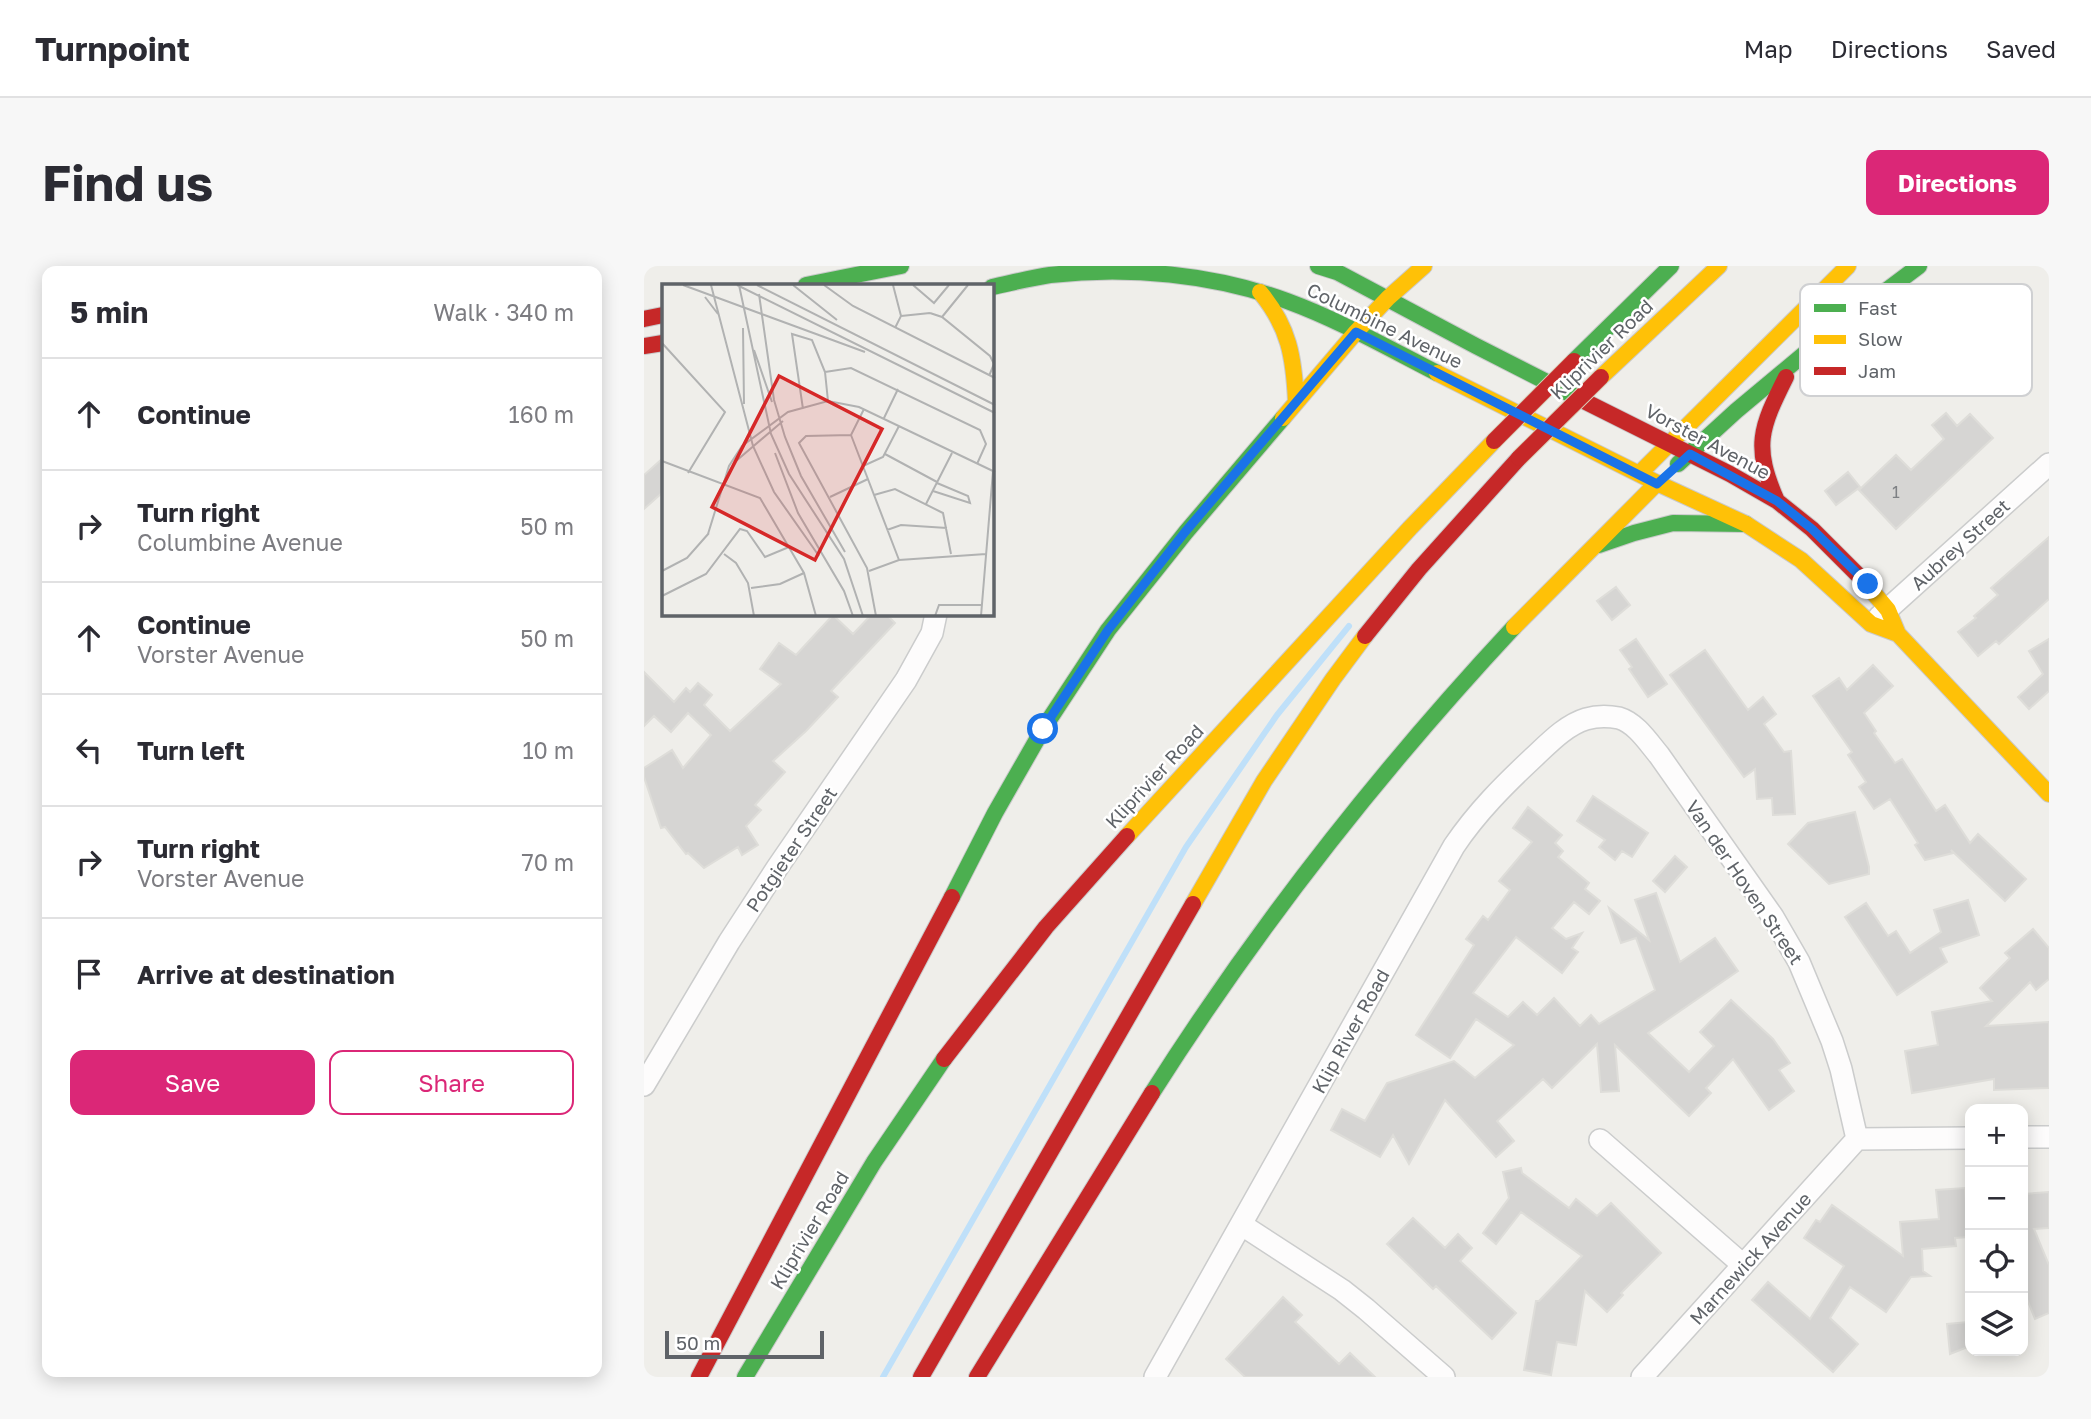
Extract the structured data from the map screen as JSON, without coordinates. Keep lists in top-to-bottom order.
{
  "streets": {
    "main road": ["Columbine Avenue", "Kliprivier Road", "Vorster Avenue"],
    "street": [
      "Aubrey Street",
      "Potgieter Street",
      "Van der Hoven Street",
      "Klip River Road",
      "Marnewick Avenue"
    ]
  },
  "crossings": [
    ["Columbine Avenue", "Vorster Avenue"],
    ["Vorster Avenue", "Aubrey Street"],
    ["Van der Hoven Street", "Klip River Road"],
    ["Van der Hoven Street", "Marnewick Avenue"]
  ],
  "house_numbers": ["1"],
  "legend": ["Fast", "Slow", "Jam"],
  "scale_bar": "50 m",
  "page": {
    "header": "Turnpoint",
    "nav": ["Map", "Directions", "Saved"],
    "buttons": [
      "Directions",
      ["Save", "Share"]
    ],
    "title": "Find us",
    "heading": ["5 min", "Walk · 340 m"],
    "list": [
      ["Continue", "160 m"],
      ["Turn right", "Columbine Avenue", "50 m"],
      ["Continue", "Vorster Avenue", "50 m"],
      ["Turn left", "10 m"],
      ["Turn right", "Vorster Avenue", "70 m"],
      "Arrive at destination"
    ],
    "map_buttons": ["+", "−"],
    "scale": "50 m"
  }
}
